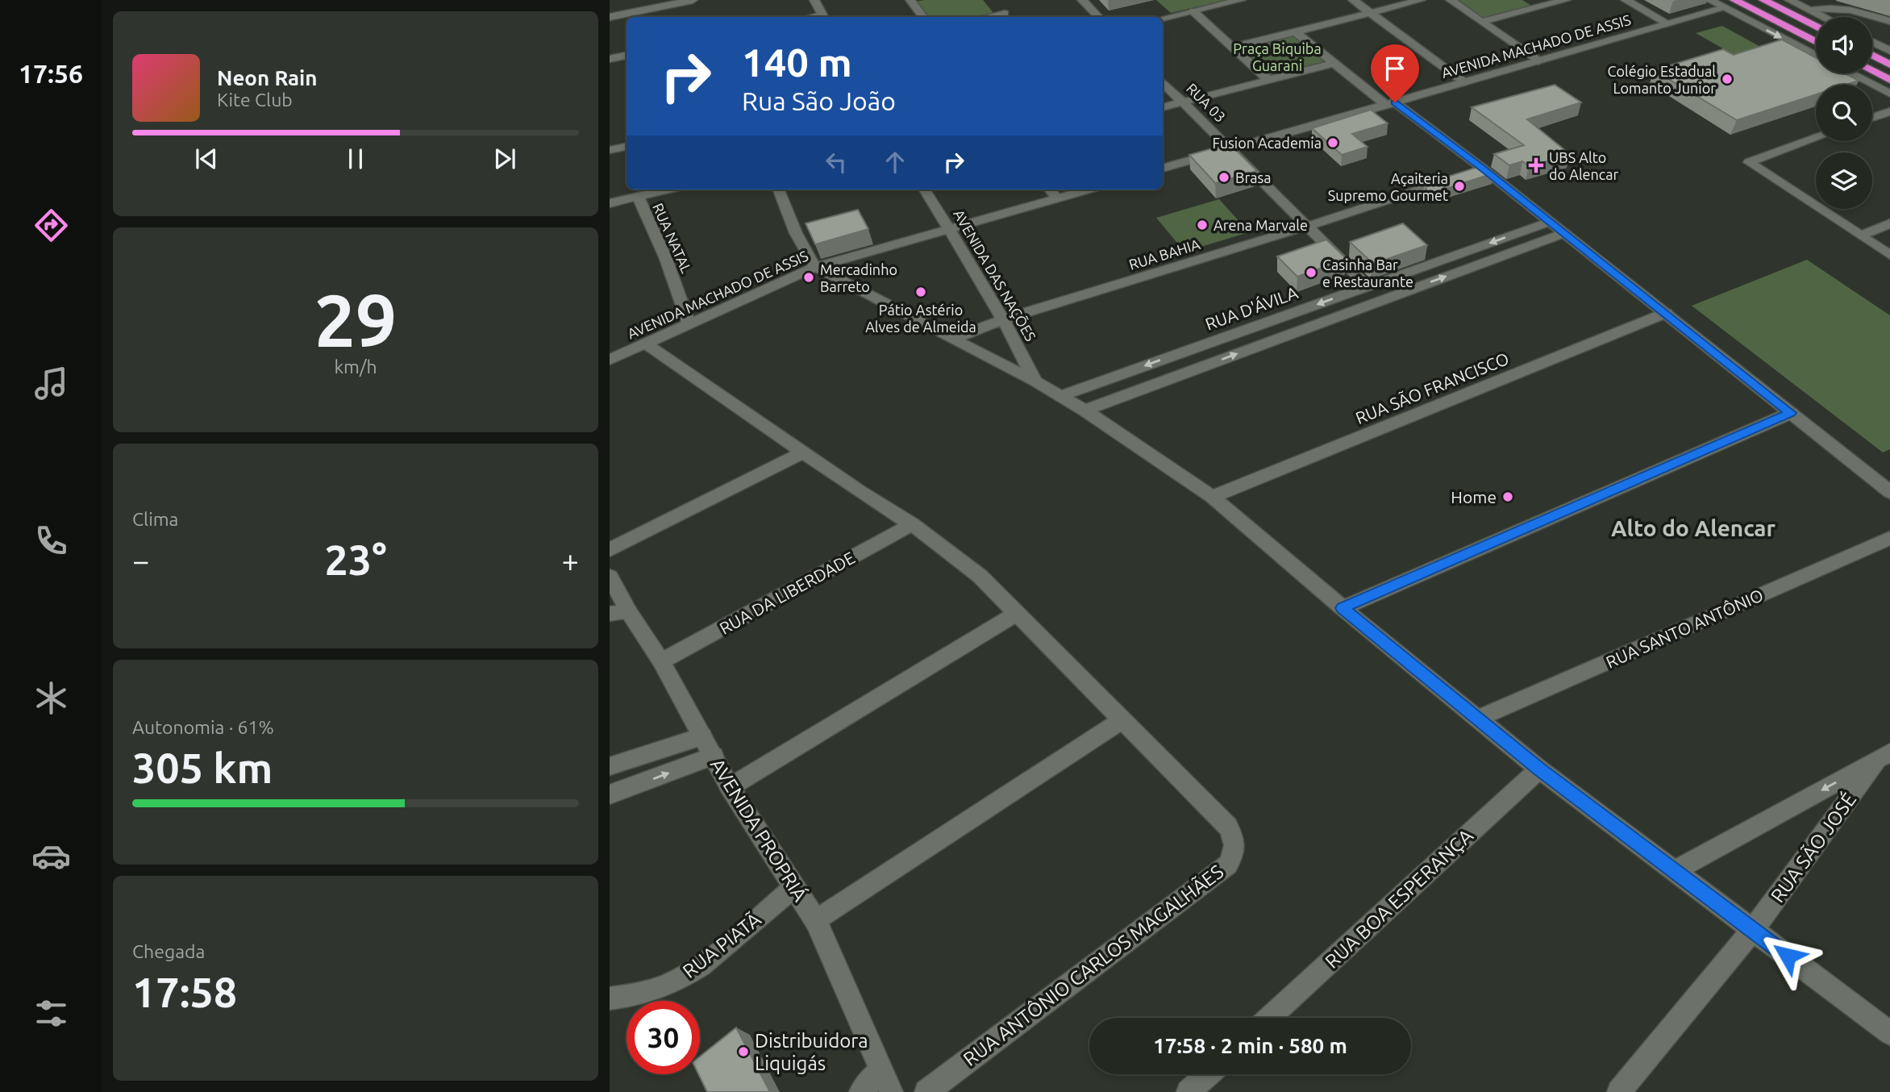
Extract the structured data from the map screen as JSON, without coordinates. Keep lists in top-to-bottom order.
{
  "streets": {
    "street": [
      "AVENIDA MACHADO DE ASSIS",
      "RUA 03",
      "RUA NATAL",
      "RUA BAHIA",
      "AVENIDA DAS NAÇÕES",
      "RUA D'ÁVILA",
      "RUA SÃO FRANCISCO",
      "RUA DA LIBERDADE",
      "RUA SANTO ANTÔNIO",
      "AVENIDA PROPRIÁ",
      "RUA SÃO JOSÉ",
      "RUA BOA ESPERANÇA",
      "RUA PIATÃ",
      "RUA ANTÔNIO CARLOS MAGALHÃES"
    ]
  },
  "crossings": [
    ["AVENIDA MACHADO DE ASSIS", "RUA 03"],
    ["AVENIDA MACHADO DE ASSIS", "RUA NATAL"],
    ["AVENIDA MACHADO DE ASSIS", "AVENIDA DAS NAÇÕES"],
    ["RUA 03", "RUA BAHIA"],
    ["RUA 03", "RUA D'ÁVILA"],
    ["RUA BAHIA", "AVENIDA DAS NAÇÕES"],
    ["RUA DA LIBERDADE", "AVENIDA PROPRIÁ"],
    ["AVENIDA PROPRIÁ", "RUA PIATÃ"]
  ],
  "districts": ["Alto do Alencar"],
  "parks": ["Praça Biquiba Guarani"],
  "places": {
    "other": [
      "Colégio Estadual Lomanto Junior",
      "Fusion Academia",
      "Brasa",
      "Açaiteria Supremo Gourmet",
      "Arena Marvale",
      "Casinha Bar e Restaurante",
      "Mercadinho Barreto",
      "Pátio Astério Alves de Almeida",
      "Home",
      "Distribuidora Liquigás"
    ],
    "health": ["UBS Alto do Alencar"]
  },
  "page": {
    "tabs": "17:56",
    "turn": ["140 m", "Rua São João"],
    "song": ["Neon Rain", "Kite Club"],
    "tile": [
      ["29", "km/h"],
      "Clima",
      ["Autonomia · 61%", "305 km"],
      ["Chegada", "17:58"]
    ],
    "heat": ["−", "23°", "+"],
    "limit": "30",
    "trip": "17:58 · 2 min · 580 m"
  }
}
